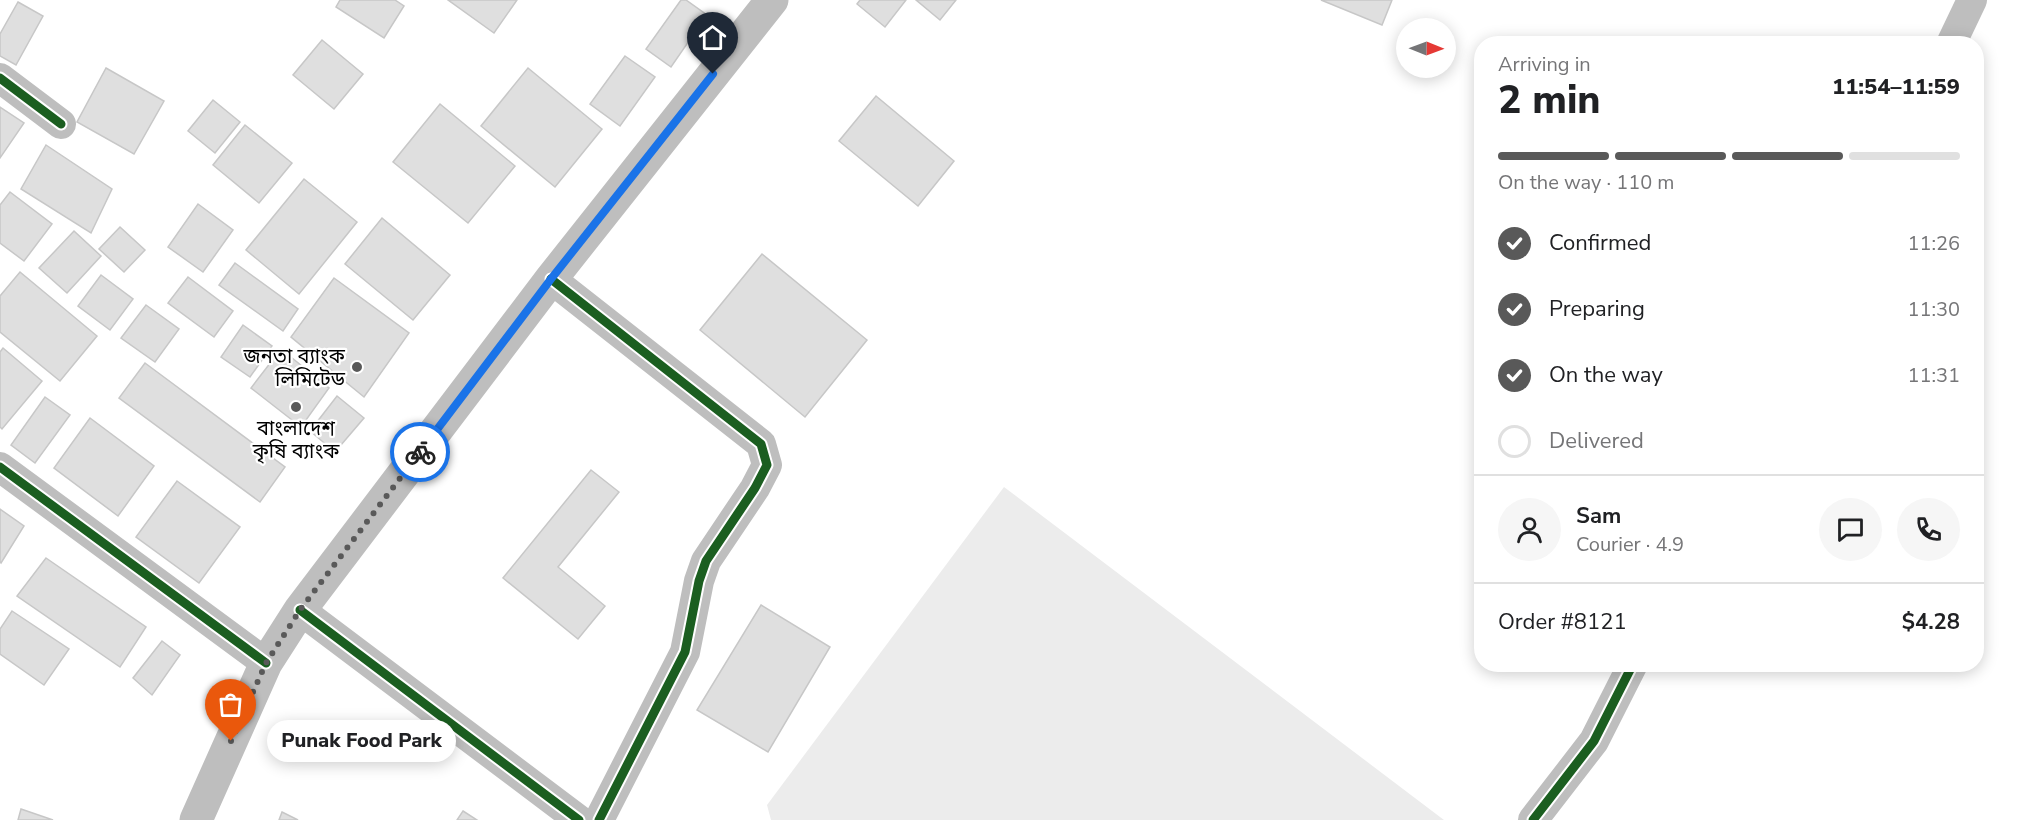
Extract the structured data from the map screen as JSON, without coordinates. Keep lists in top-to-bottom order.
{
  "places": ["জনতা ব্যাংক লিমিটেড", "বাংলাদেশ কৃষি ব্যাংক", "Punak Food Park"],
  "north": "right",
  "page": {
    "heading": ["2 min", "Arriving in", "11:54–11:59"],
    "panel": [
      "Sam",
      "Courier · 4.9",
      "Order #8121",
      "$4.28"
    ],
    "bar": "On the way · 110 m",
    "list": [
      ["Confirmed", "11:26"],
      ["Preparing", "11:30"],
      ["On the way", "11:31"],
      "Delivered"
    ],
    "bubble": "Punak Food Park"
  }
}
